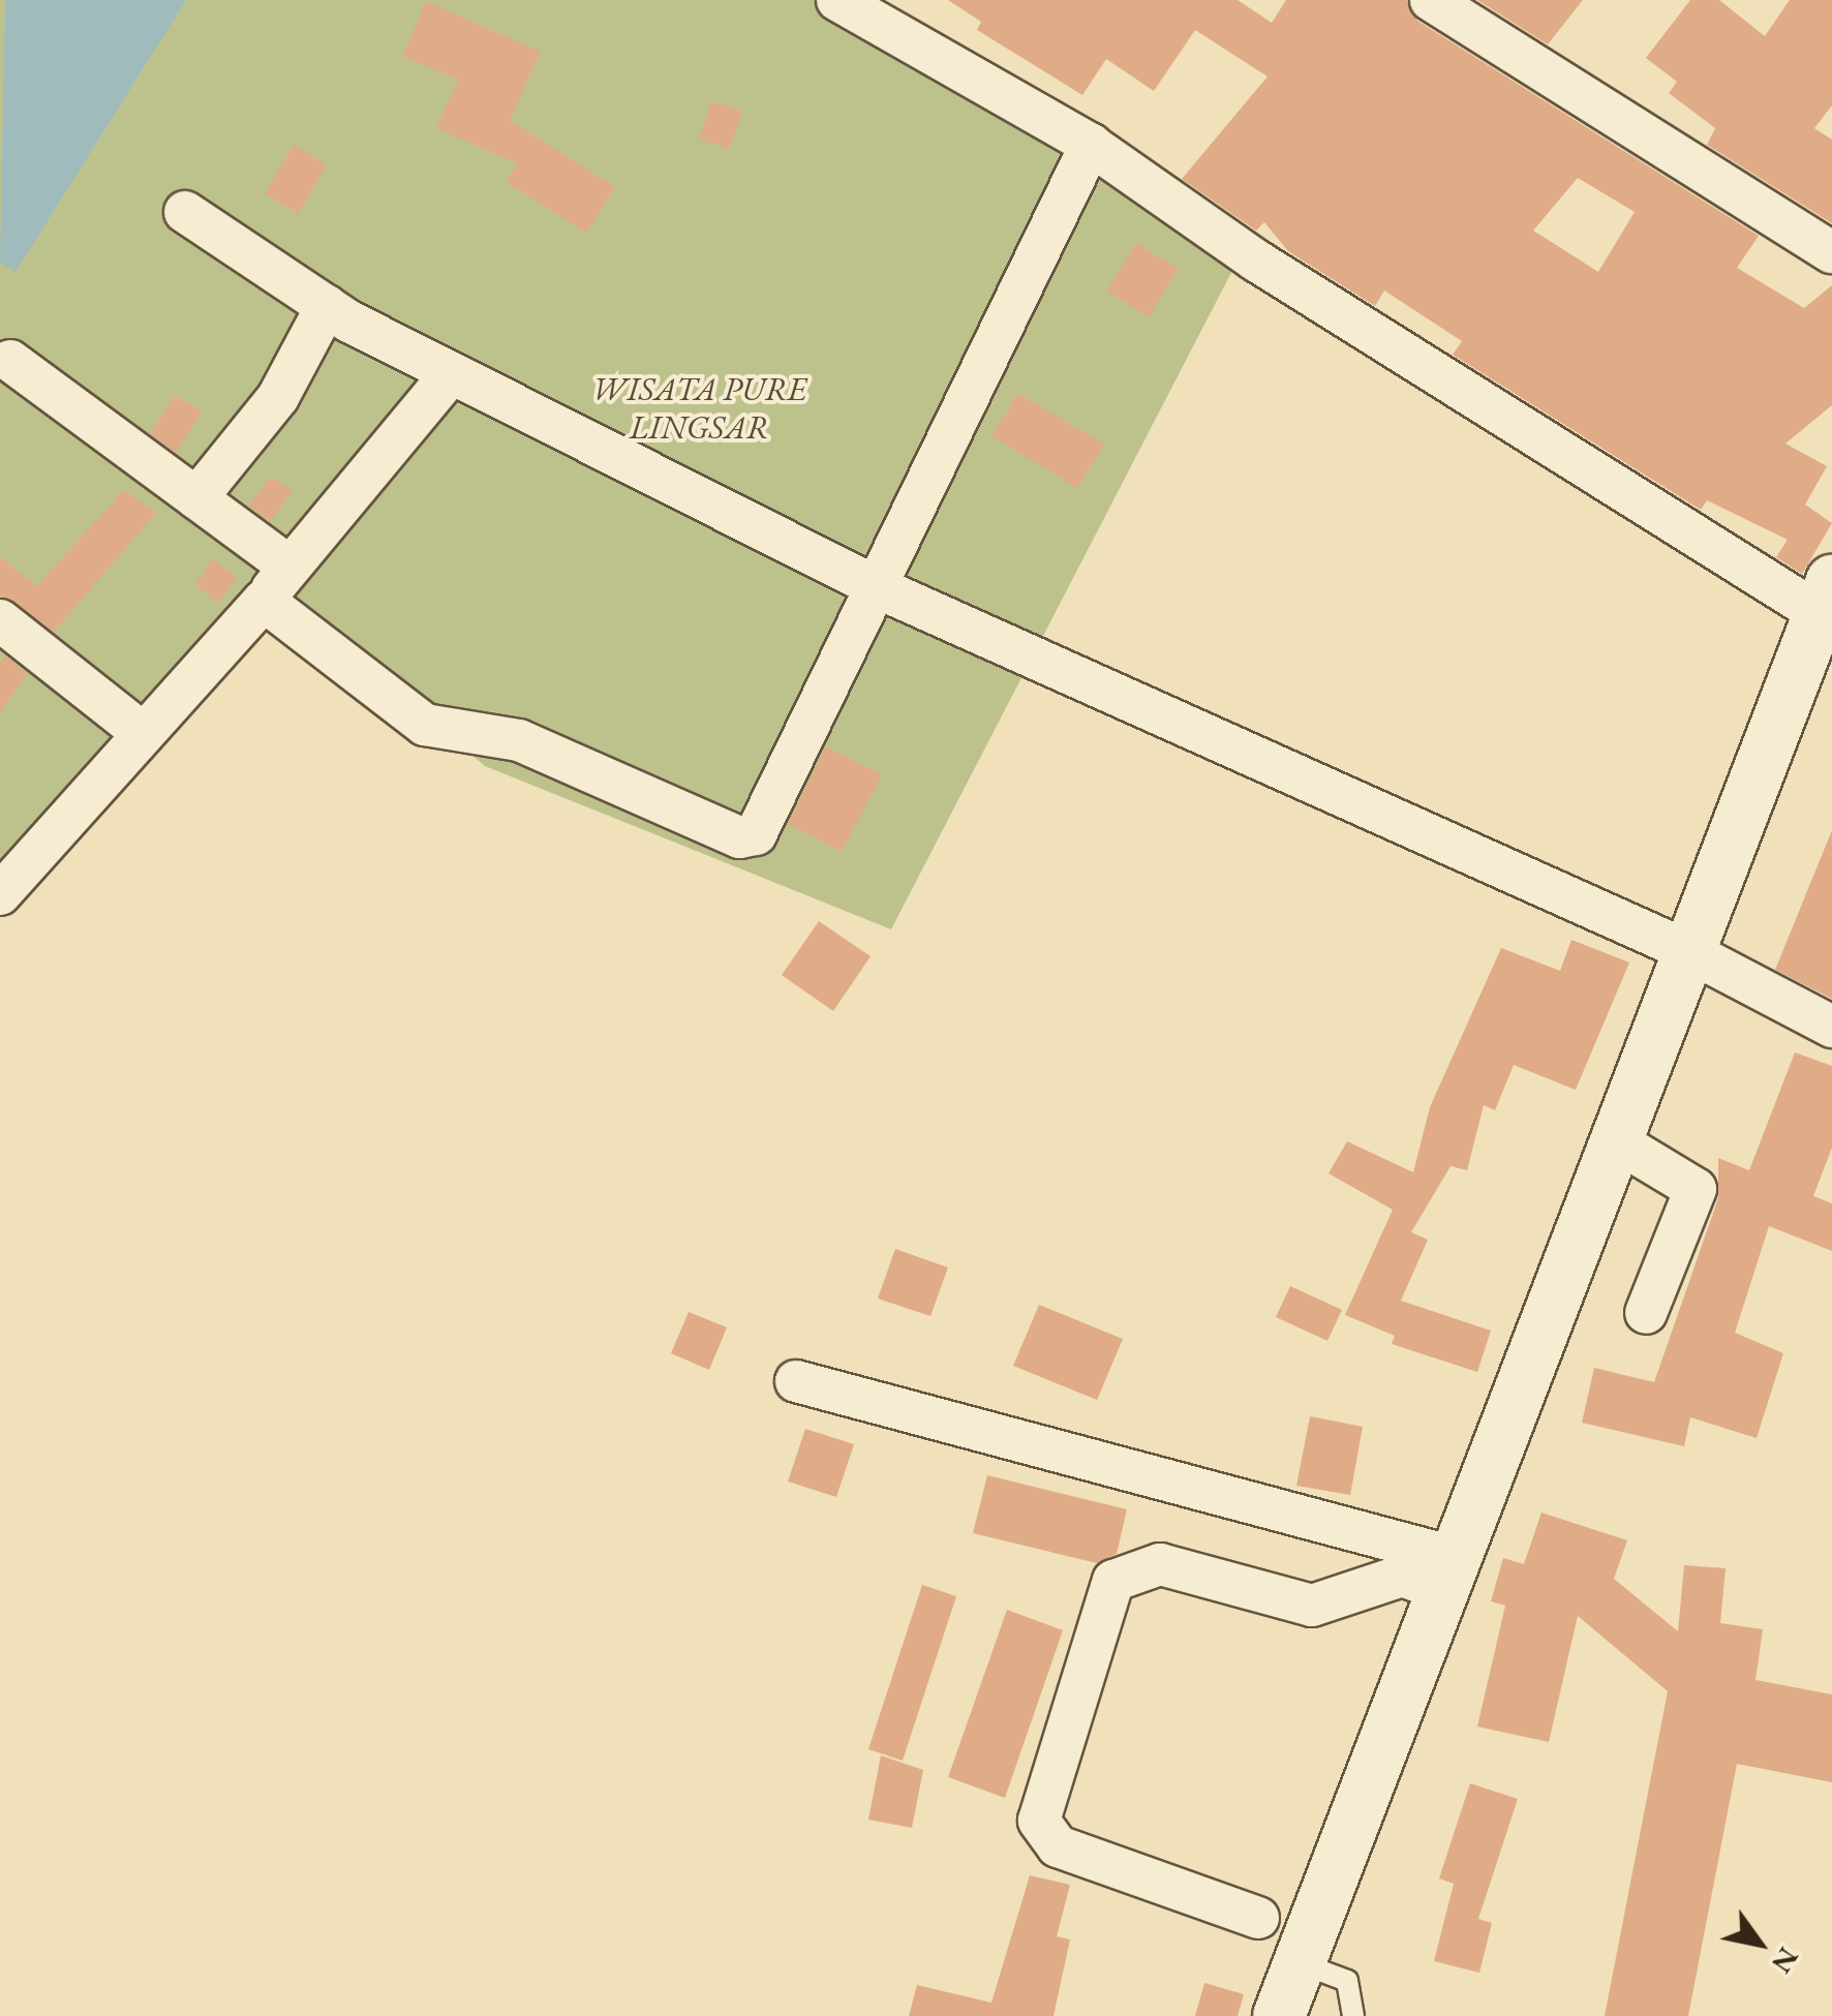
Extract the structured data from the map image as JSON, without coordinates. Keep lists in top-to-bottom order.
{
  "parks": ["WISATA PURE LINGSAR"],
  "north": "bottom right"
}
